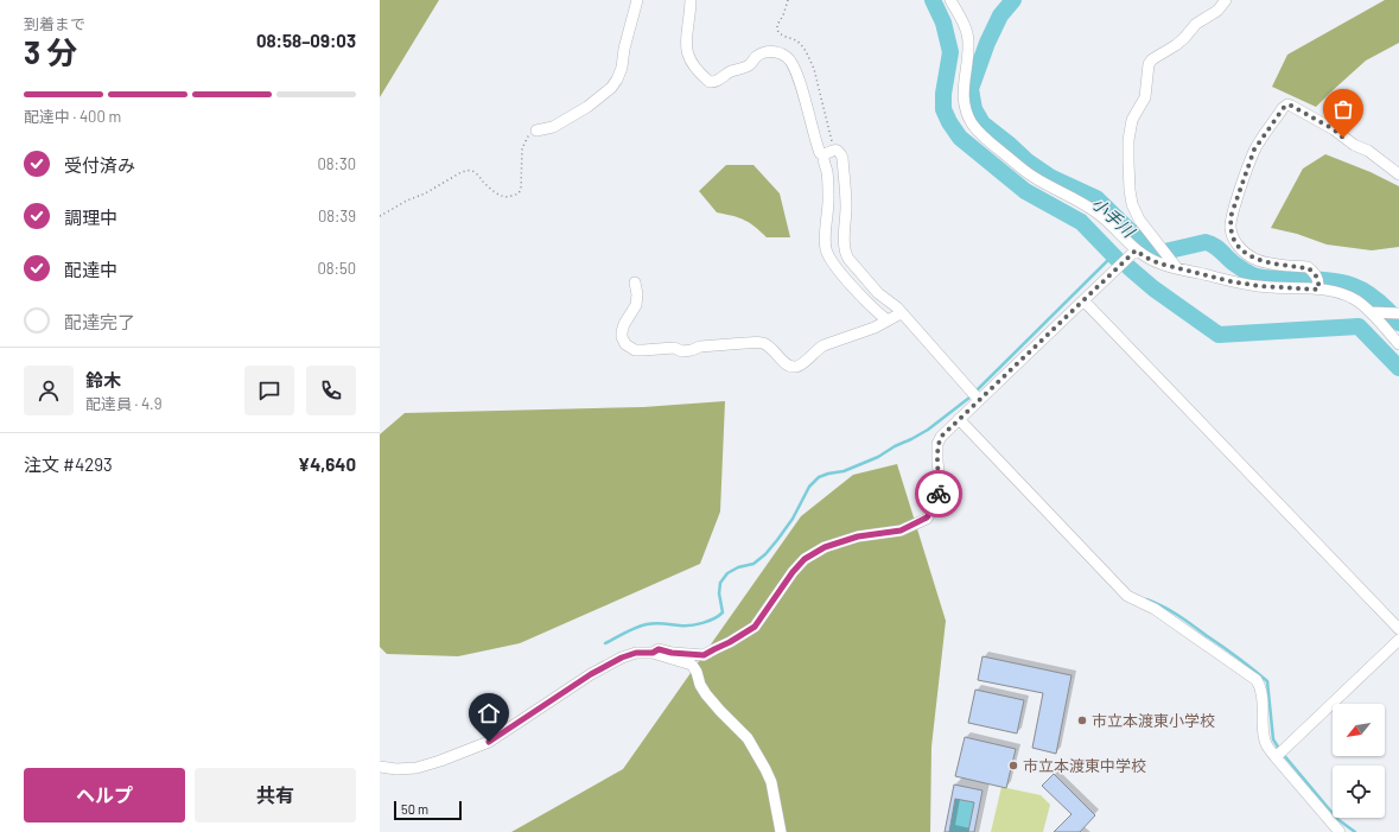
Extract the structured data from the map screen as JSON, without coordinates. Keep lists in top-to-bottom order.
{
  "water": ["小手川"],
  "places": ["市立本渡東小学校", "市立本渡東中学校"],
  "scale_bar": "50 m",
  "north": "bottom left",
  "page": {
    "heading": ["3 分", "到着まで", "08:58–09:03"],
    "panel": [
      "鈴木",
      "配達員 · 4.9",
      "注文 #4293",
      "¥4,640"
    ],
    "bar": "配達中 · 400 m",
    "list": [
      ["受付済み", "08:30"],
      ["調理中", "08:39"],
      ["配達中", "08:50"],
      "配達完了"
    ],
    "buttons": ["ヘルプ", "共有"],
    "scale": "50 m"
  }
}
